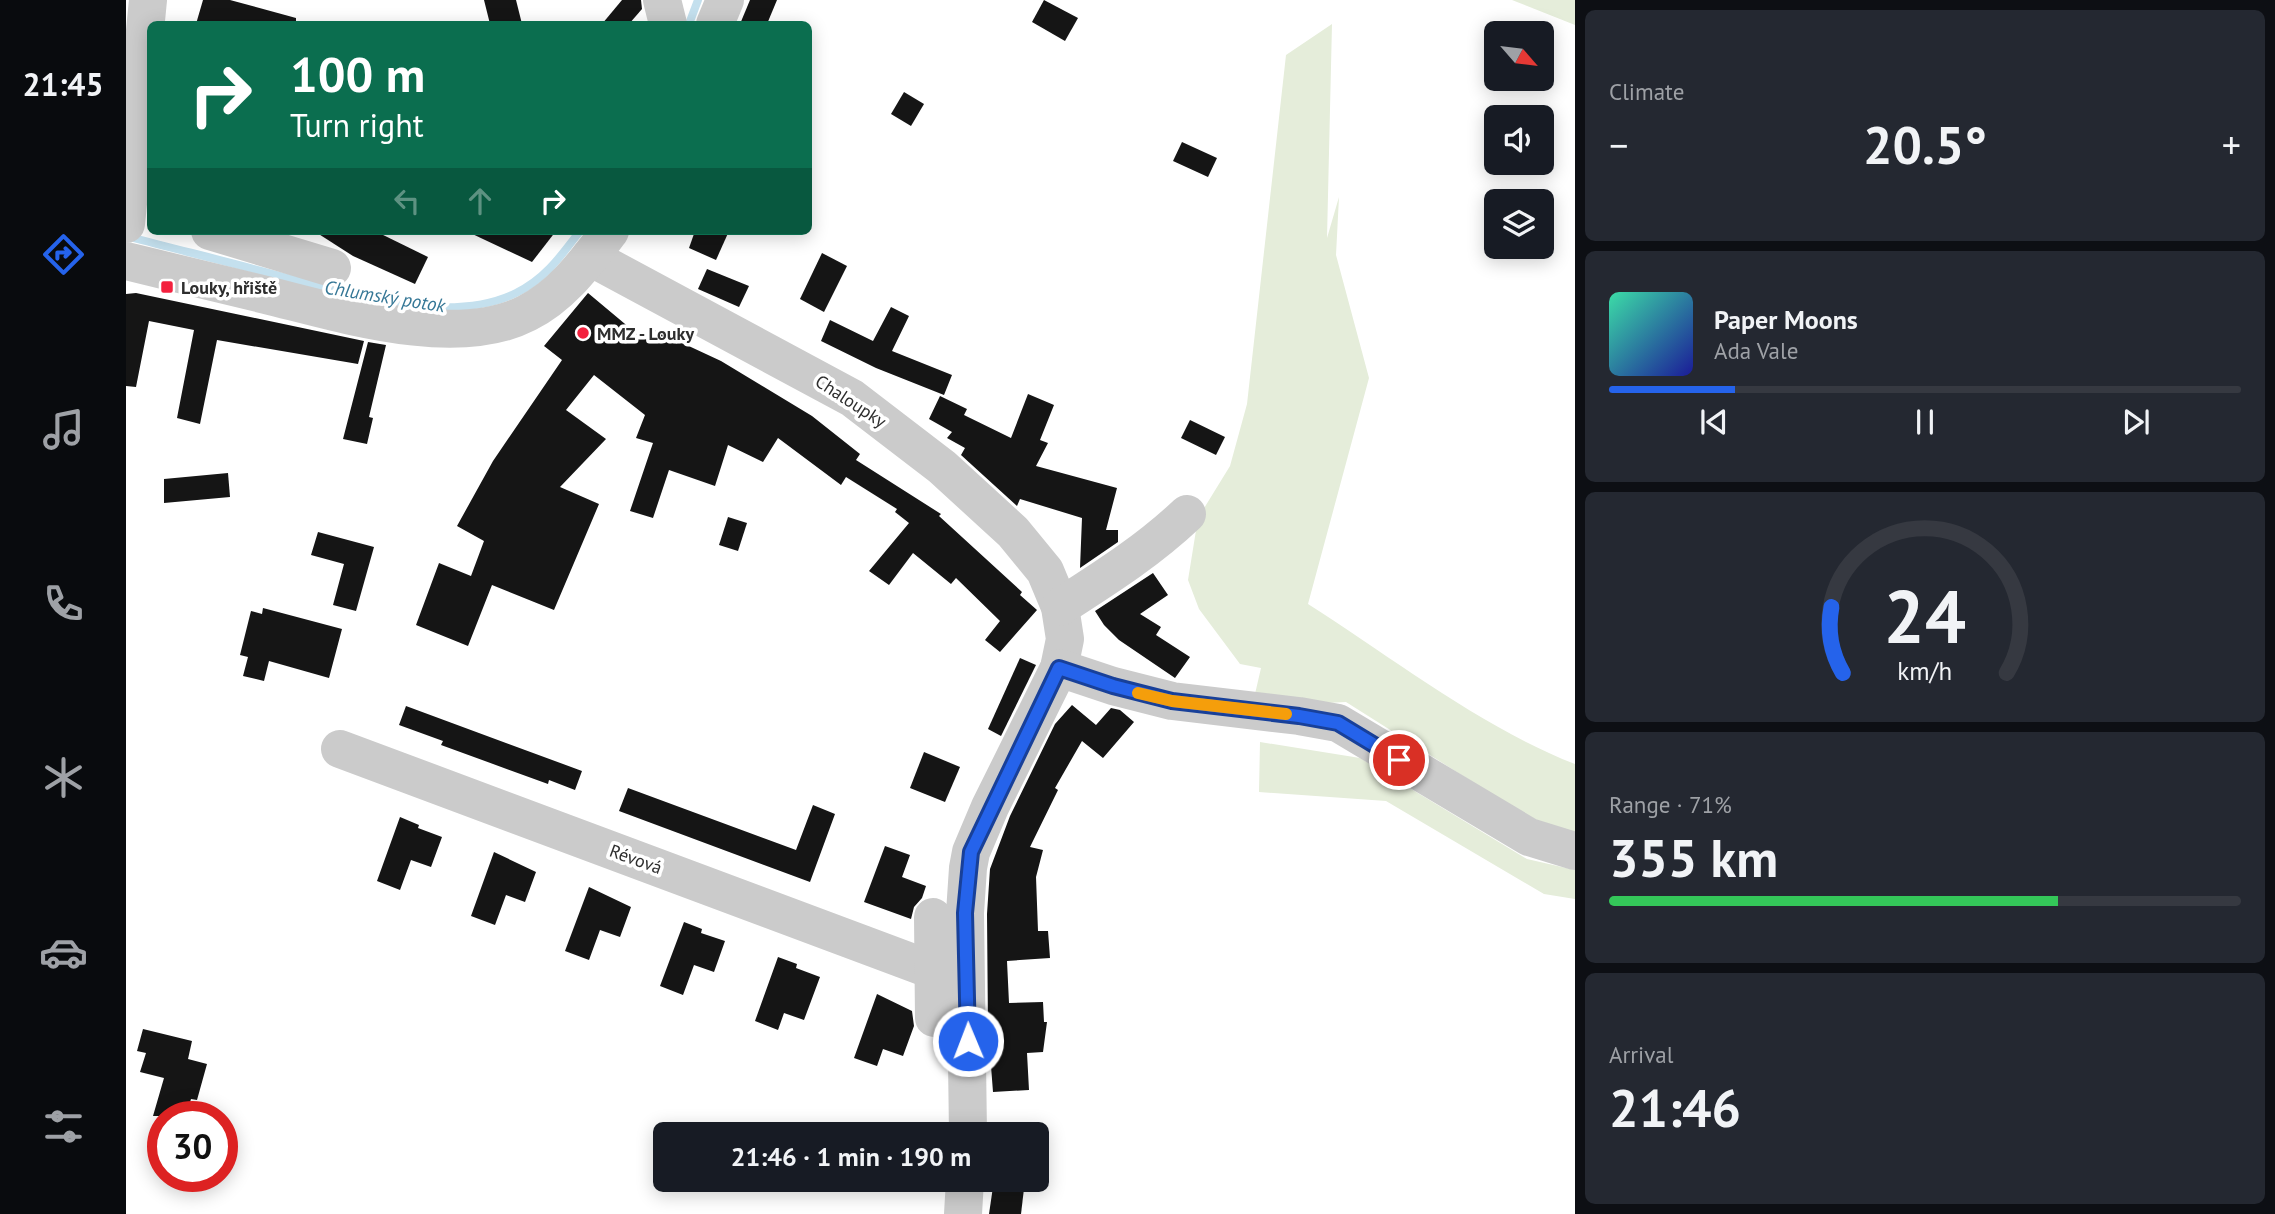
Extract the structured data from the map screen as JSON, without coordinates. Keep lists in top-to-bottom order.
{
  "streets": {
    "street": ["Chaloupky", "Révová"]
  },
  "water": ["Chlumský potok"],
  "places": {
    "transit": ["Louky, hřiště"],
    "other": ["MMZ - Louky"]
  },
  "north": "bottom right",
  "page": {
    "tabs": "21:45",
    "tile": [
      "Climate",
      ["Range · 71%", "355 km"],
      ["Arrival", "21:46"]
    ],
    "turn": ["100 m", "Turn right"],
    "heat": ["−", "20.5°", "+"],
    "song": ["Paper Moons", "Ada Vale"],
    "limit": "30",
    "trip": "21:46 · 1 min · 190 m",
    "gauge": ["24", "km/h"]
  }
}
